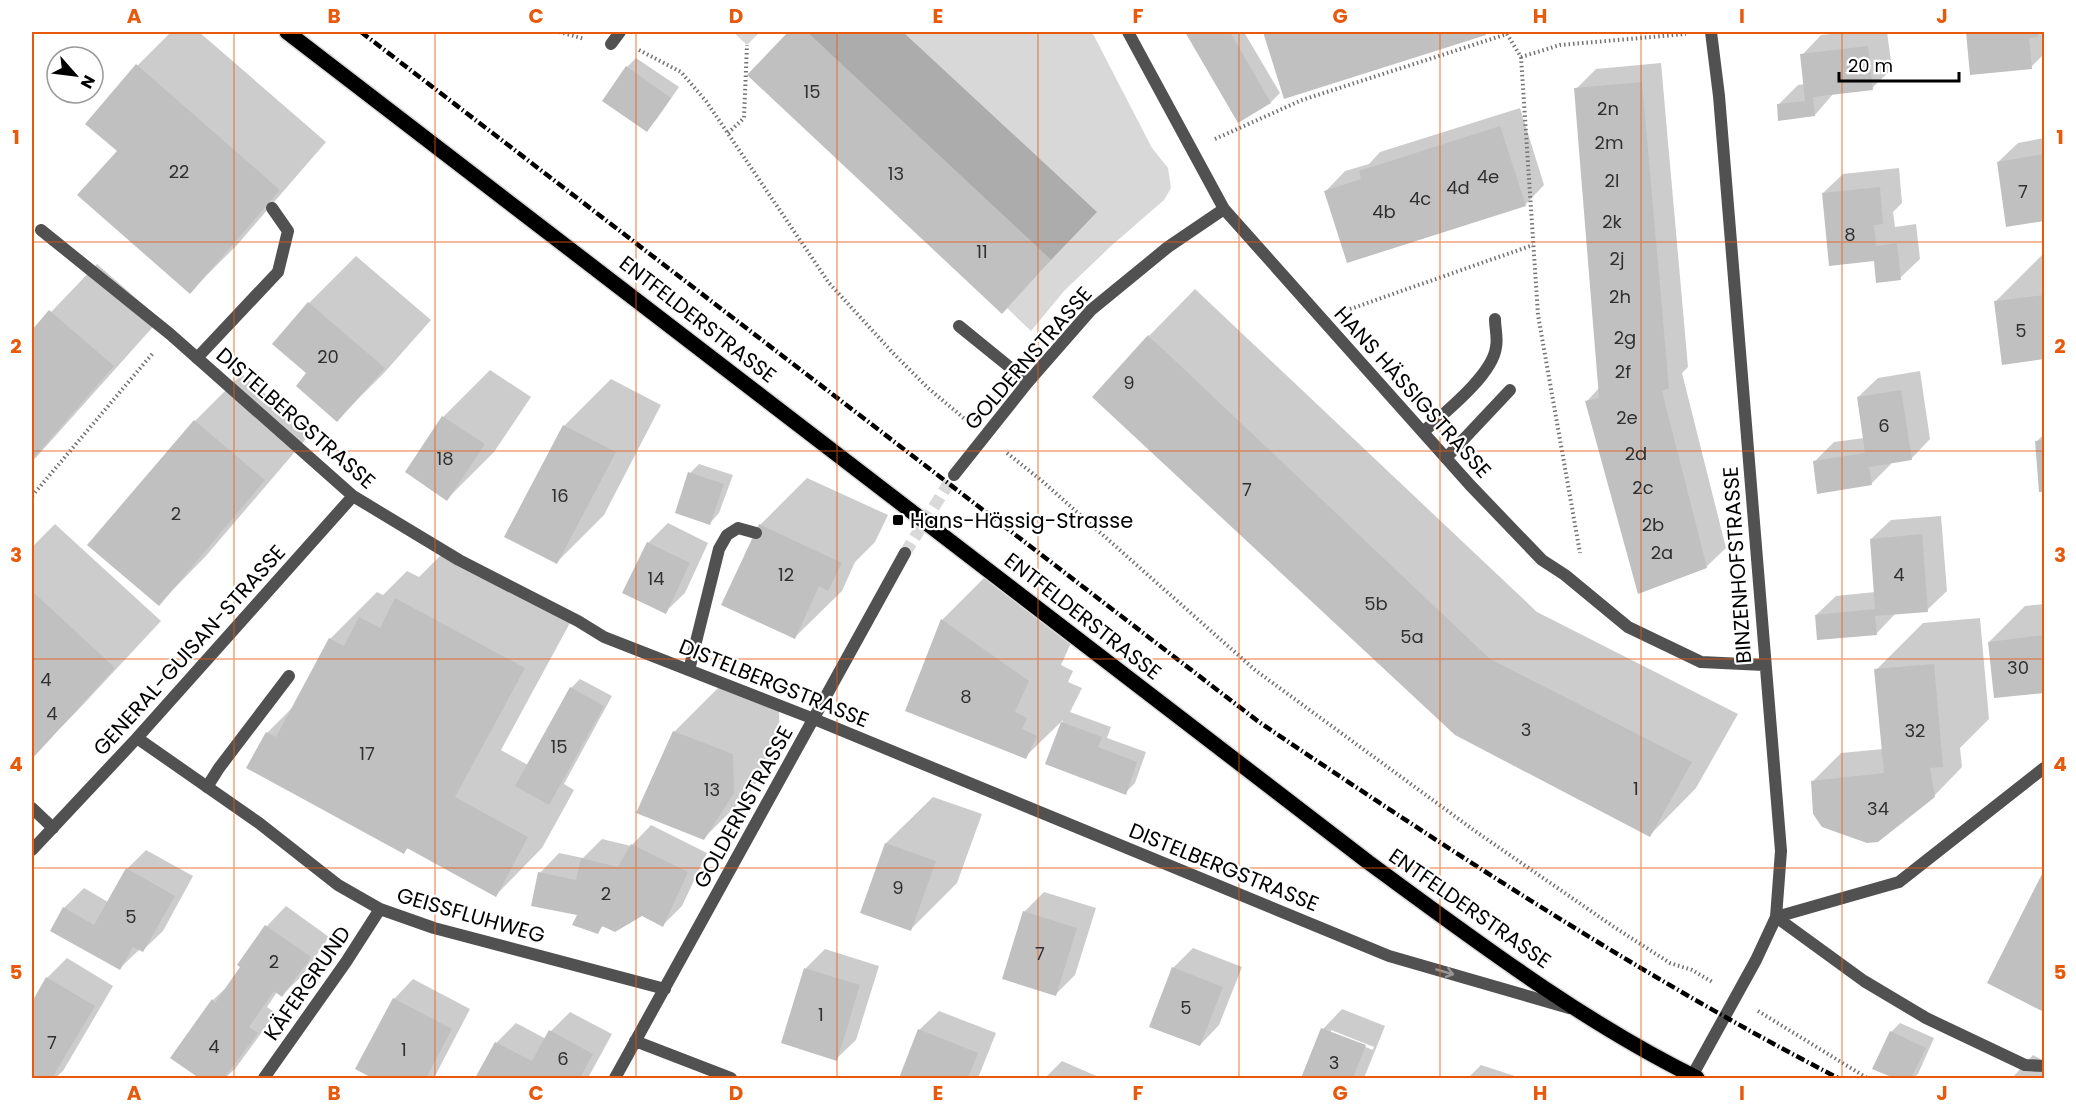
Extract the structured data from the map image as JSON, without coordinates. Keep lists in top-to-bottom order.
{
  "streets": {
    "main road": ["ENTFELDERSTRASSE"],
    "street": [
      "GOLDERNSTRASSE",
      "HANS HÄSSIGSTRASSE",
      "DISTELBERGSTRASSE",
      "BINZENHOFSTRASSE",
      "GENERAL-GUISAN-STRASSE",
      "GEISSFLUHWEG",
      "KÄFERGRUND"
    ]
  },
  "crossings": [
    ["ENTFELDERSTRASSE", "DISTELBERGSTRASSE"],
    ["ENTFELDERSTRASSE", "BINZENHOFSTRASSE"],
    ["GOLDERNSTRASSE", "HANS HÄSSIGSTRASSE"],
    ["GOLDERNSTRASSE", "DISTELBERGSTRASSE"],
    ["GOLDERNSTRASSE", "GEISSFLUHWEG"],
    ["HANS HÄSSIGSTRASSE", "BINZENHOFSTRASSE"],
    ["DISTELBERGSTRASSE", "GENERAL-GUISAN-STRASSE"],
    ["GENERAL-GUISAN-STRASSE", "GEISSFLUHWEG"],
    ["GEISSFLUHWEG", "KÄFERGRUND"]
  ],
  "one_way": ["DISTELBERGSTRASSE"],
  "places": {
    "transit": ["Hans-Hässig-Strasse"]
  },
  "house_numbers": [
    "15",
    "2n",
    "2m",
    "22",
    "13",
    "4e",
    "2l",
    "4d",
    "7",
    "4c",
    "4b",
    "2k",
    "8",
    "11",
    "2j",
    "2h",
    "5",
    "2g",
    "20",
    "2f",
    "9",
    "2e",
    "6",
    "2d",
    "18",
    "2c",
    "7",
    "16",
    "2",
    "2b",
    "2a",
    "12",
    "4",
    "14",
    "5b",
    "5a",
    "30",
    "4",
    "8",
    "4",
    "3",
    "32",
    "15",
    "17",
    "1",
    "13",
    "34",
    "9",
    "2",
    "5",
    "7",
    "2",
    "5",
    "1",
    "7",
    "4",
    "1",
    "6",
    "3"
  ],
  "scale_bar": "20 m",
  "north": "bottom right",
  "grid": {
    "columns": [
      "A",
      "B",
      "C",
      "D",
      "E",
      "F",
      "G",
      "H",
      "I",
      "J"
    ],
    "rows": [
      "1",
      "2",
      "3",
      "4",
      "5"
    ]
  }
}
